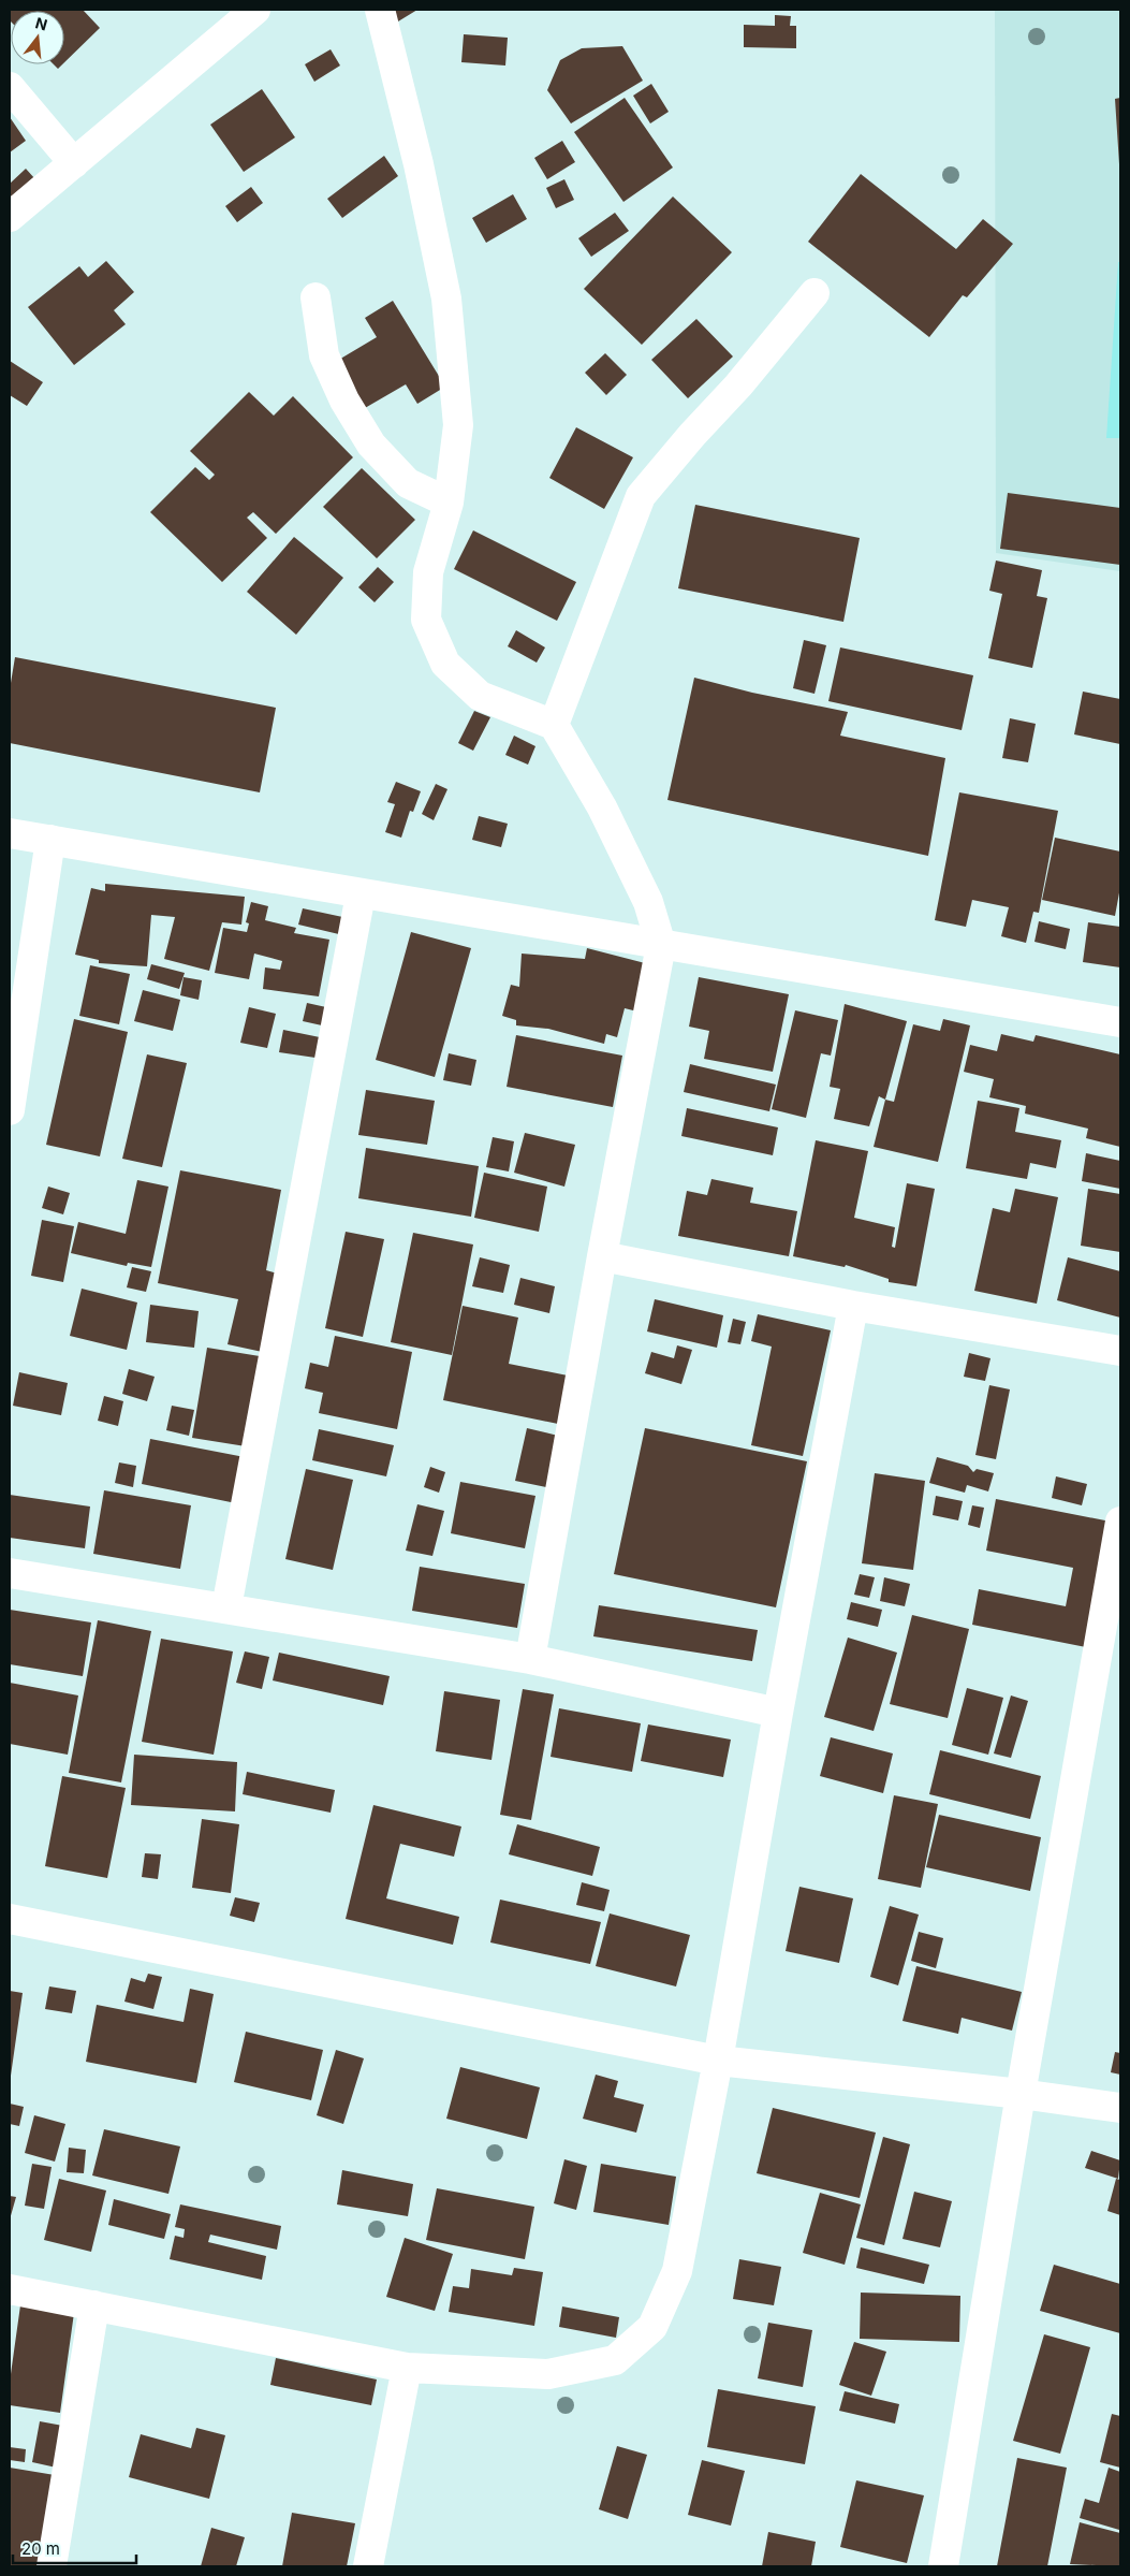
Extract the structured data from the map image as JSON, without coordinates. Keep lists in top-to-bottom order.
{
  "scale_bar": "20 m",
  "north": "top"
}
